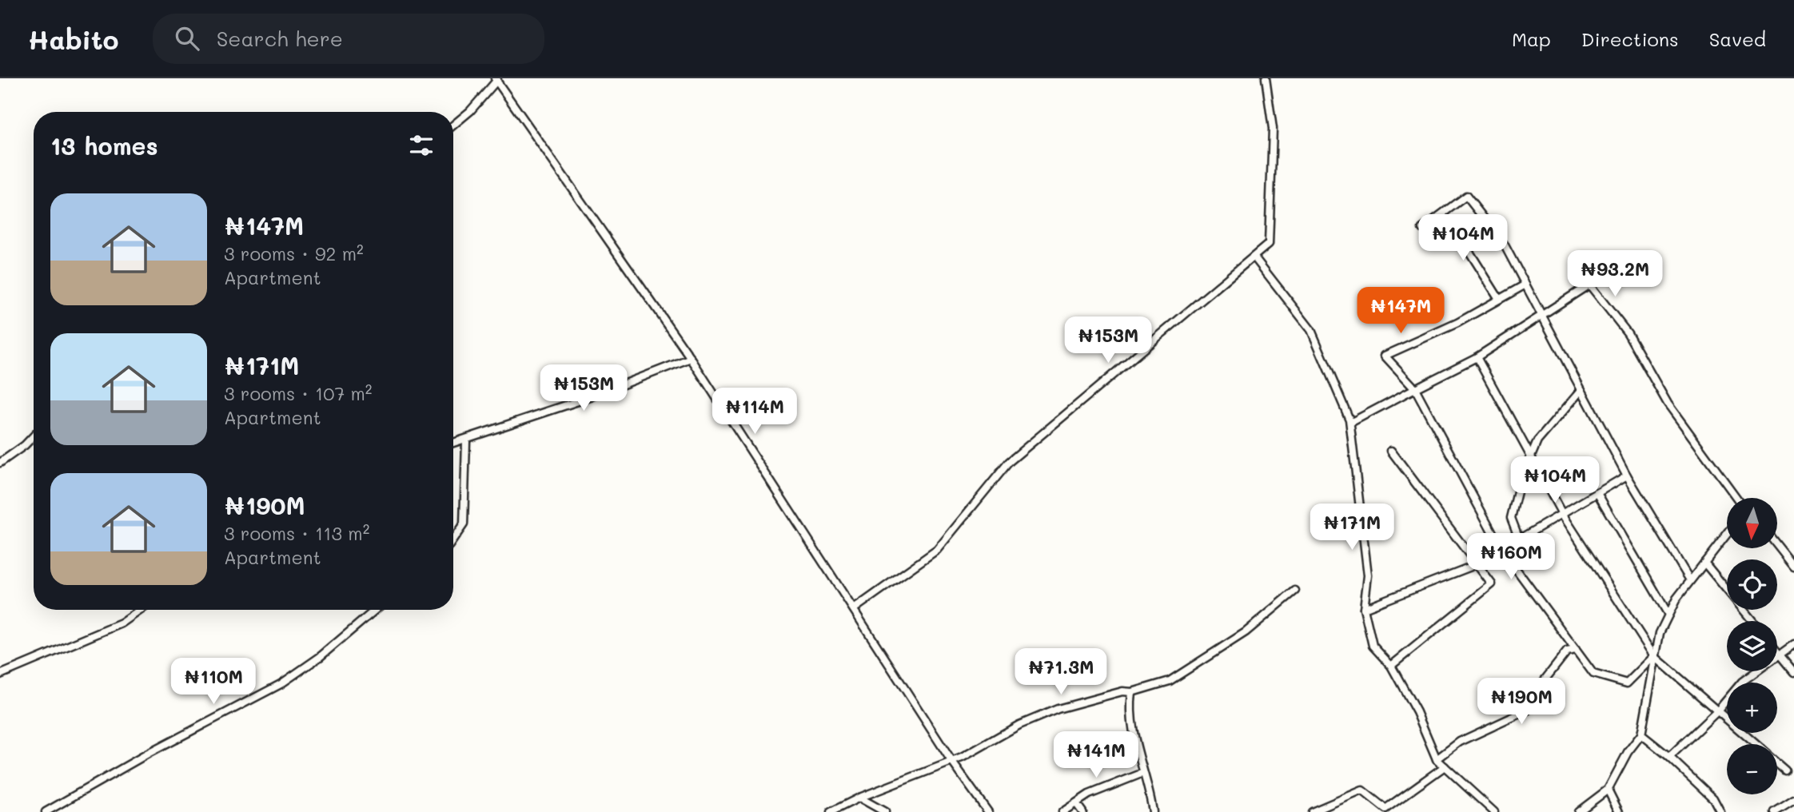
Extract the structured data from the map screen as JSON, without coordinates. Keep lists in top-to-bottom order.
{
  "north": "bottom",
  "page": {
    "header": "Habito",
    "search": "Search here",
    "nav": ["Map", "Directions", "Saved"],
    "heading": "13 homes",
    "list": [
      {
        "name": "₦147M",
        "note": "3 rooms · 92 m² · Apartment"
      },
      {
        "name": "₦171M",
        "note": "3 rooms · 107 m² · Apartment"
      },
      {
        "name": "₦190M",
        "note": "3 rooms · 113 m² · Apartment"
      }
    ],
    "price": [
      "₦104M",
      "₦93.2M",
      "₦147M",
      "₦153M",
      "₦153M",
      "₦114M",
      "₦104M",
      "₦171M",
      "₦160M",
      "₦71.3M",
      "₦110M",
      "₦190M",
      "₦141M"
    ],
    "map_buttons": ["+", "−"]
  }
}
